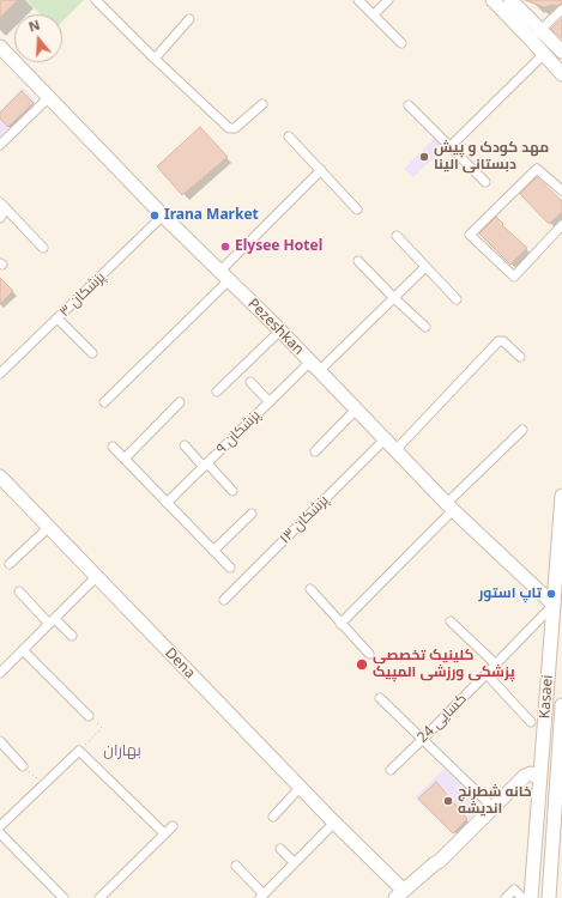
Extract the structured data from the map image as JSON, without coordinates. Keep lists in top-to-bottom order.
{
  "streets": {
    "street": [
      "۳ پزشکان",
      "Pezeshkan",
      "۹ پزشکان",
      "۱۳ پزشکان",
      "Dena",
      "Kasaei",
      "کسایی 24"
    ]
  },
  "crossings": [
    ["۳ پزشکان", "Pezeshkan"],
    ["Pezeshkan", "۹ پزشکان"],
    ["Pezeshkan", "۱۳ پزشکان"],
    ["Pezeshkan", "Kasaei"],
    ["Pezeshkan", "کسایی 24"],
    ["Kasaei", "کسایی 24"]
  ],
  "districts": ["بهاران"],
  "places": [
    "مهد کودک و پیش دبستانی الینا",
    "Irana Market",
    "Elysee Hotel",
    "تاپ استور",
    "کلینیک تخصصی پزشکی ورزشی المپیک",
    "خانه شطرنج اندیشه"
  ],
  "north": "top"
}
